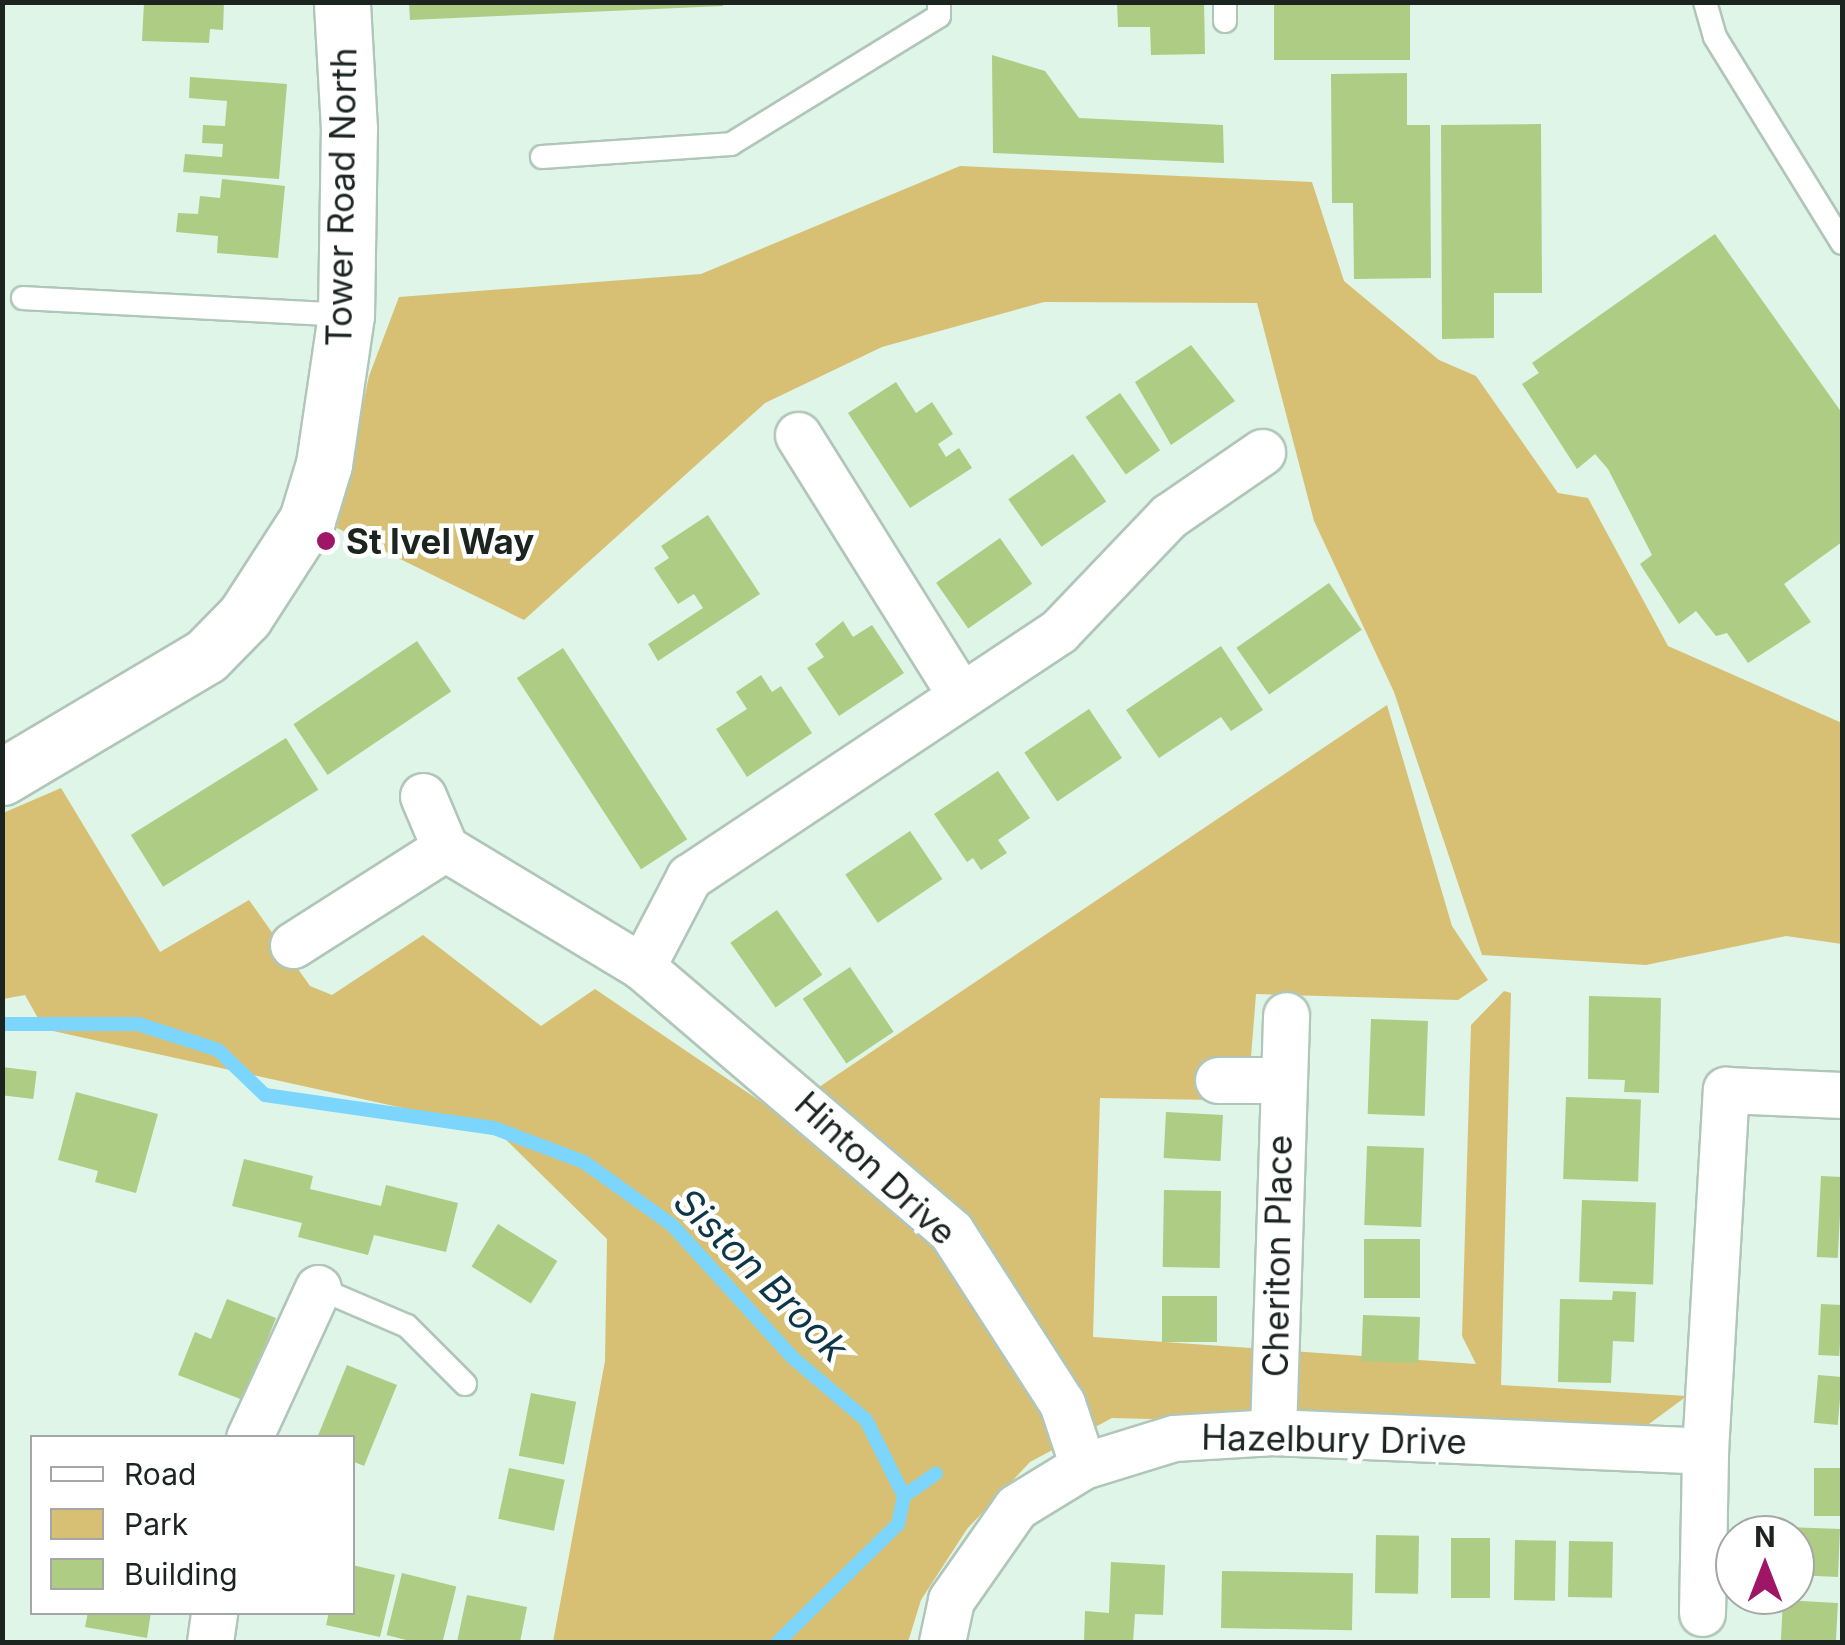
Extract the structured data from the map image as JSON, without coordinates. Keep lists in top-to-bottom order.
{
  "streets": {
    "street": [
      "Tower Road North",
      "Hinton Drive",
      "Cheriton Place",
      "Hazelbury Drive"
    ]
  },
  "crossings": [
    ["Hinton Drive", "Hazelbury Drive"],
    ["Cheriton Place", "Hazelbury Drive"]
  ],
  "water": ["Siston Brook"],
  "places": ["St Ivel Way"],
  "legend": ["Road", "Park", "Building"],
  "north": "top"
}
